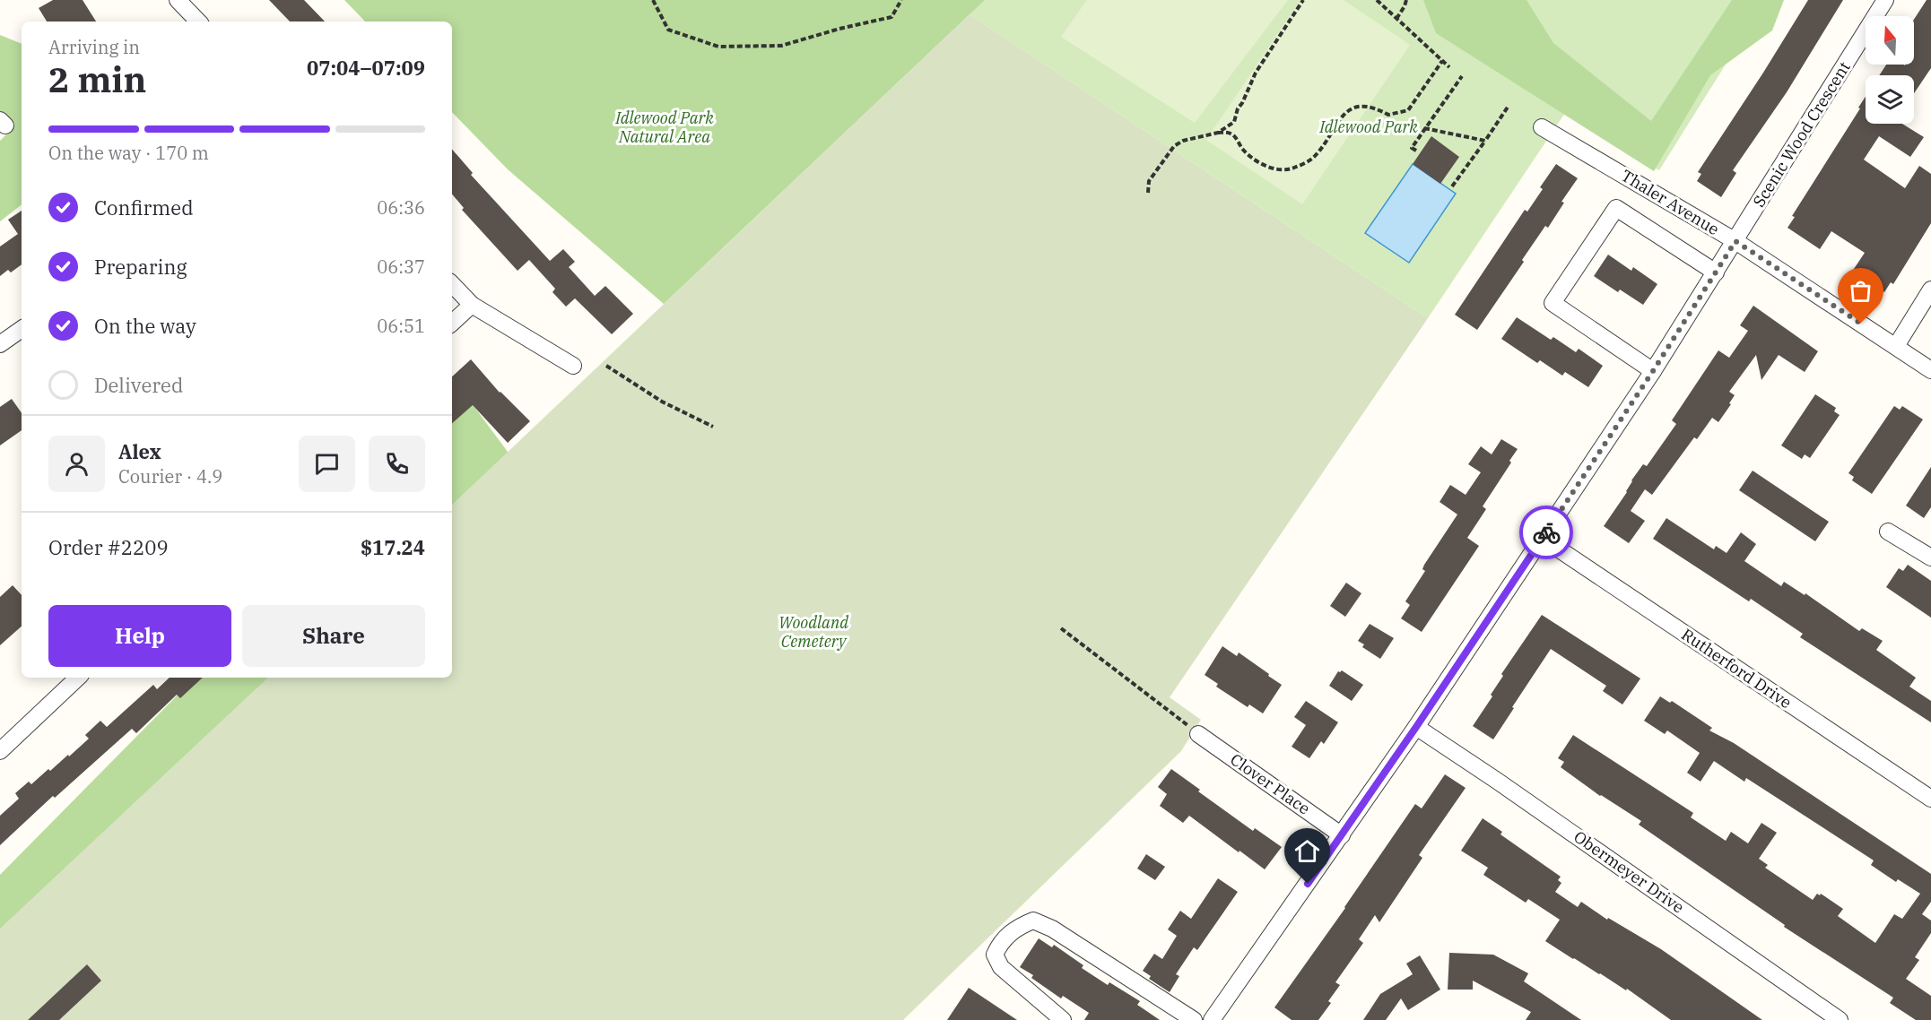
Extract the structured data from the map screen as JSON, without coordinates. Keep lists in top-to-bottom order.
{
  "streets": {
    "street": [
      "Scenic Wood Crescent",
      "Thaler Avenue",
      "Rutherford Drive",
      "Clover Place",
      "Obermeyer Drive"
    ]
  },
  "crossings": [
    ["Scenic Wood Crescent", "Thaler Avenue"],
    ["Scenic Wood Crescent", "Rutherford Drive"],
    ["Scenic Wood Crescent", "Clover Place"],
    ["Scenic Wood Crescent", "Obermeyer Drive"]
  ],
  "parks": ["Idlewood Park Natural Area", "Idlewood Park", "Woodland Cemetery"],
  "north": "top",
  "page": {
    "heading": ["2 min", "Arriving in", "07:04–07:09"],
    "panel": [
      "Alex",
      "Courier · 4.9",
      "Order #2209",
      "$17.24"
    ],
    "bar": "On the way · 170 m",
    "list": [
      ["Confirmed", "06:36"],
      ["Preparing", "06:37"],
      ["On the way", "06:51"],
      "Delivered"
    ],
    "buttons": ["Help", "Share"]
  }
}
